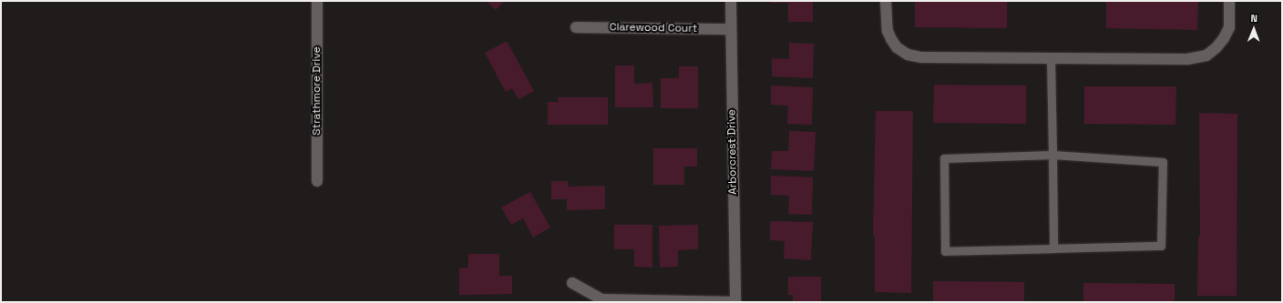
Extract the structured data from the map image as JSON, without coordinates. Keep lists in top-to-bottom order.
{
  "streets": {
    "street": ["Clarewood Court", "Strathmore Drive", "Arborcrest Drive"]
  },
  "crossings": [
    ["Clarewood Court", "Arborcrest Drive"]
  ],
  "north": "top"
}
